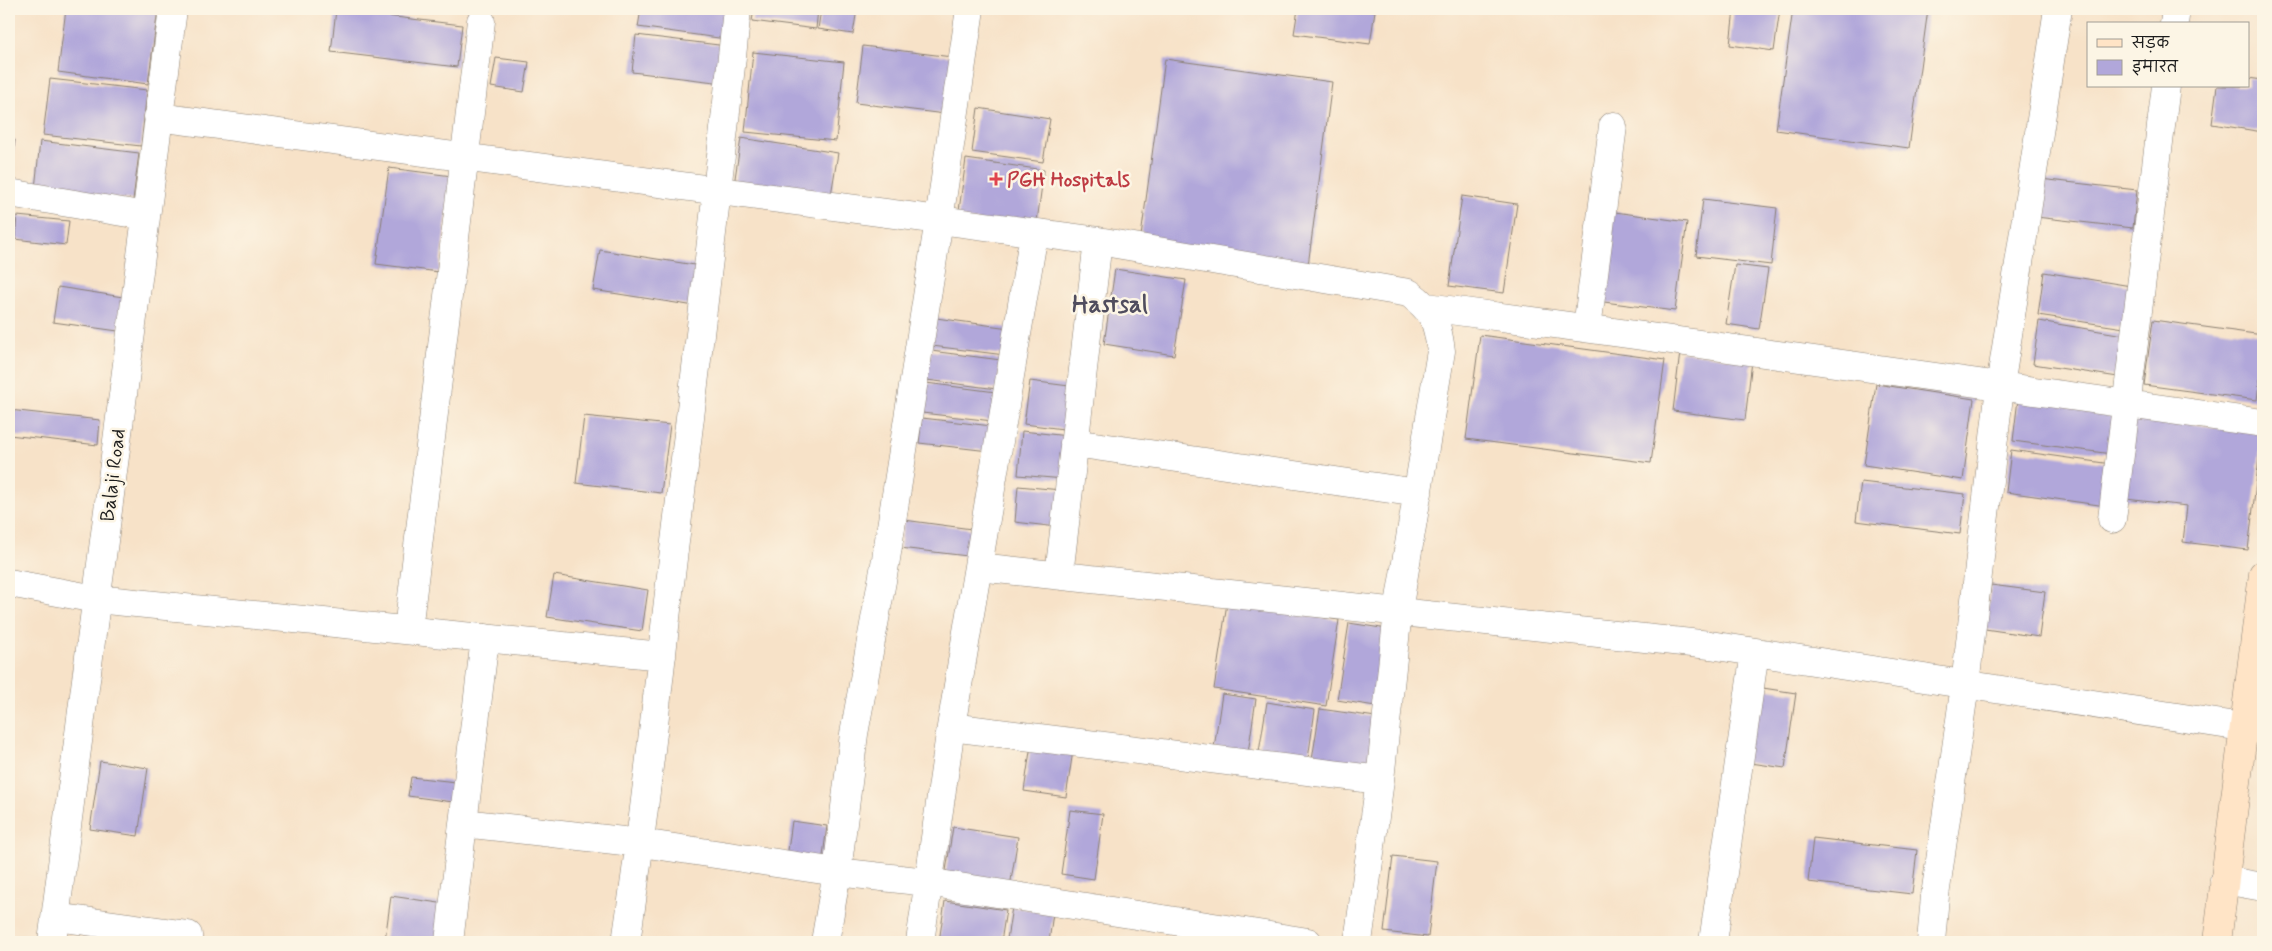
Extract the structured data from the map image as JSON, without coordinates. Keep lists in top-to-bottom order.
{
  "streets": {
    "street": ["Balaji Road"]
  },
  "districts": ["Hastsal"],
  "places": {
    "health": ["PGH Hospitals"]
  },
  "legend": ["सड़क", "इमारत"]
}
